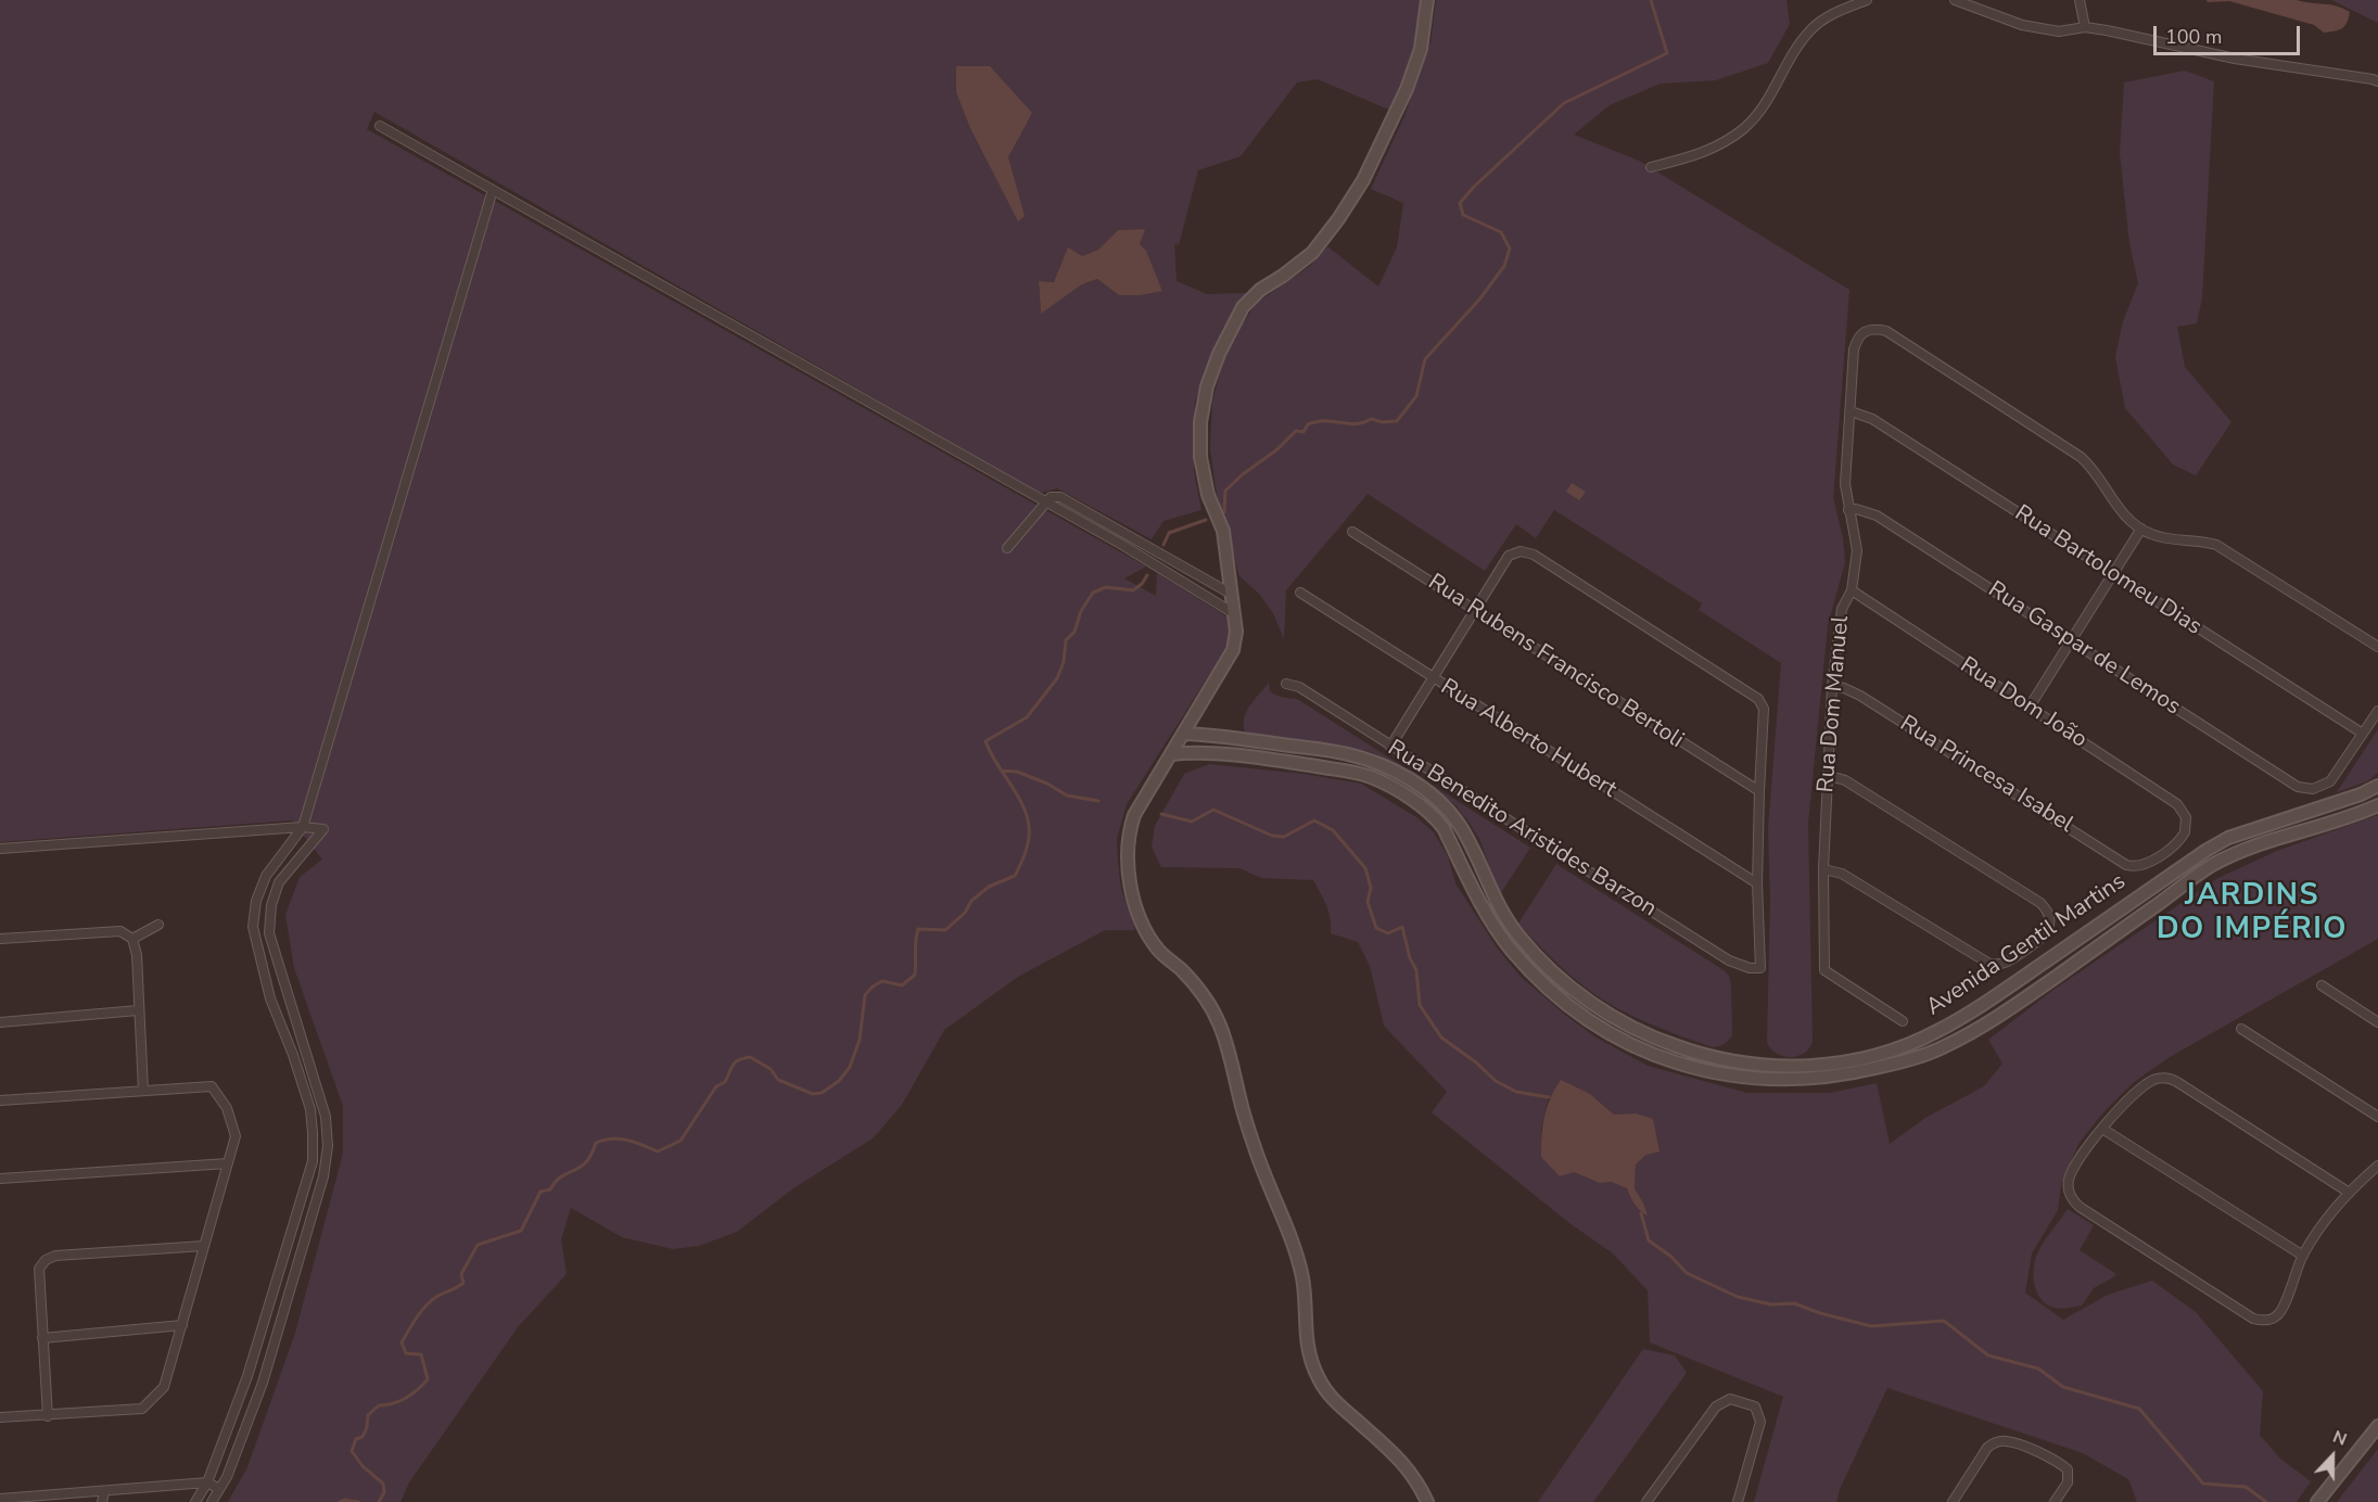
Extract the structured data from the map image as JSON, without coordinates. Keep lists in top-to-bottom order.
{
  "streets": {
    "main road": ["Avenida Gentil Martins"],
    "street": [
      "Rua Bartolomeu Dias",
      "Rua Gaspar de Lemos",
      "Rua Rubens Francisco Bertoli",
      "Rua Dom João",
      "Rua Dom Manuel",
      "Rua Alberto Hubert",
      "Rua Princesa Isabel",
      "Rua Benedito Aristides Barzon"
    ]
  },
  "crossings": [
    ["Rua Bartolomeu Dias", "Rua Gaspar de Lemos"],
    ["Rua Bartolomeu Dias", "Rua Dom Manuel"],
    ["Rua Gaspar de Lemos", "Rua Dom Manuel"],
    ["Rua Dom João", "Rua Dom Manuel"],
    ["Rua Dom João", "Rua Princesa Isabel"],
    ["Rua Dom Manuel", "Rua Princesa Isabel"],
    ["Rua Alberto Hubert", "Rua Benedito Aristides Barzon"]
  ],
  "districts": ["JARDINS DO IMPÉRIO"],
  "scale_bar": "100 m",
  "north": "top"
}
